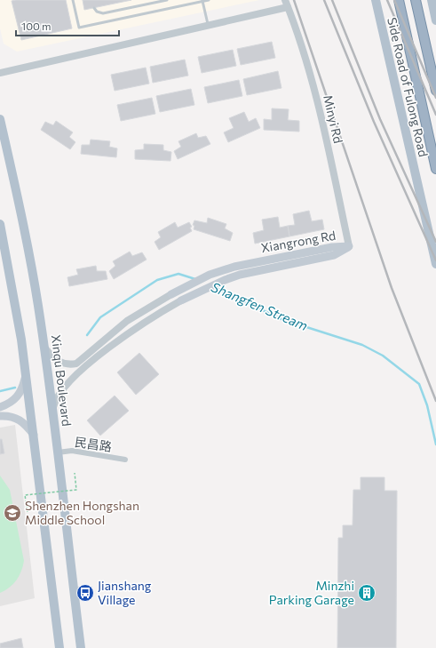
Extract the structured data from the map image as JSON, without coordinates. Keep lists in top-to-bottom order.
{
  "streets": {
    "main road": ["Side Road of Fulong Road", "Xiangrong Rd", "Xinqu Boulevard"],
    "street": ["Minyi Rd", "民昌路"]
  },
  "crossings": [
    ["Minyi Rd", "Xiangrong Rd"],
    ["Xiangrong Rd", "Xinqu Boulevard"],
    ["Xinqu Boulevard", "民昌路"]
  ],
  "water": ["Shangfen Stream"],
  "places": {
    "school or university": ["Shenzhen Hongshan Middle School"],
    "bus stop": ["Jianshang Village"],
    "building": ["Minzhi Parking Garage"]
  },
  "scale_bar": "100 m"
}
